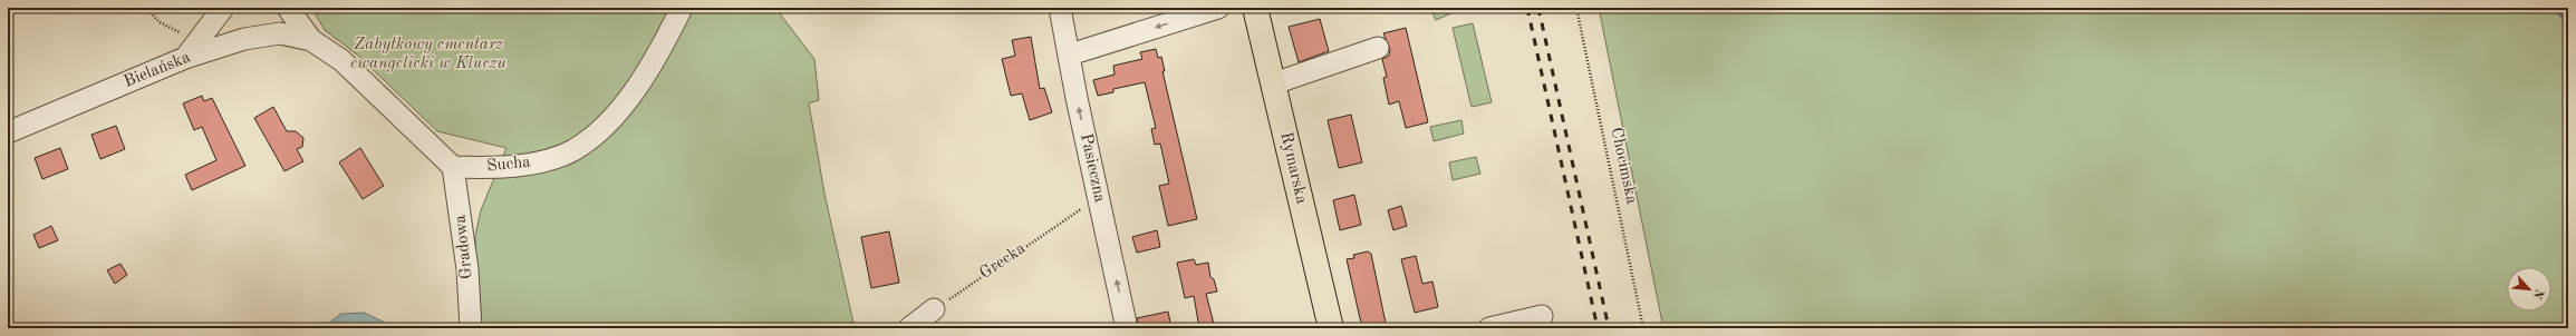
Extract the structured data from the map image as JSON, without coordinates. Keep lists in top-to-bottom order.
{
  "streets": {
    "main road": ["Rymarska"],
    "street": [
      "Bielańska",
      "Sucha",
      "Pasieczna",
      "Gradowa"
    ],
    "path": ["Chocimska", "Grecka"]
  },
  "crossings": [
    ["Sucha", "Gradowa"],
    ["Pasieczna", "Grecka"]
  ],
  "one_way": ["Pasieczna"],
  "parks": ["Zabytkowy cmentarz ewangelicki w Kluczu"],
  "north": "bottom right"
}
